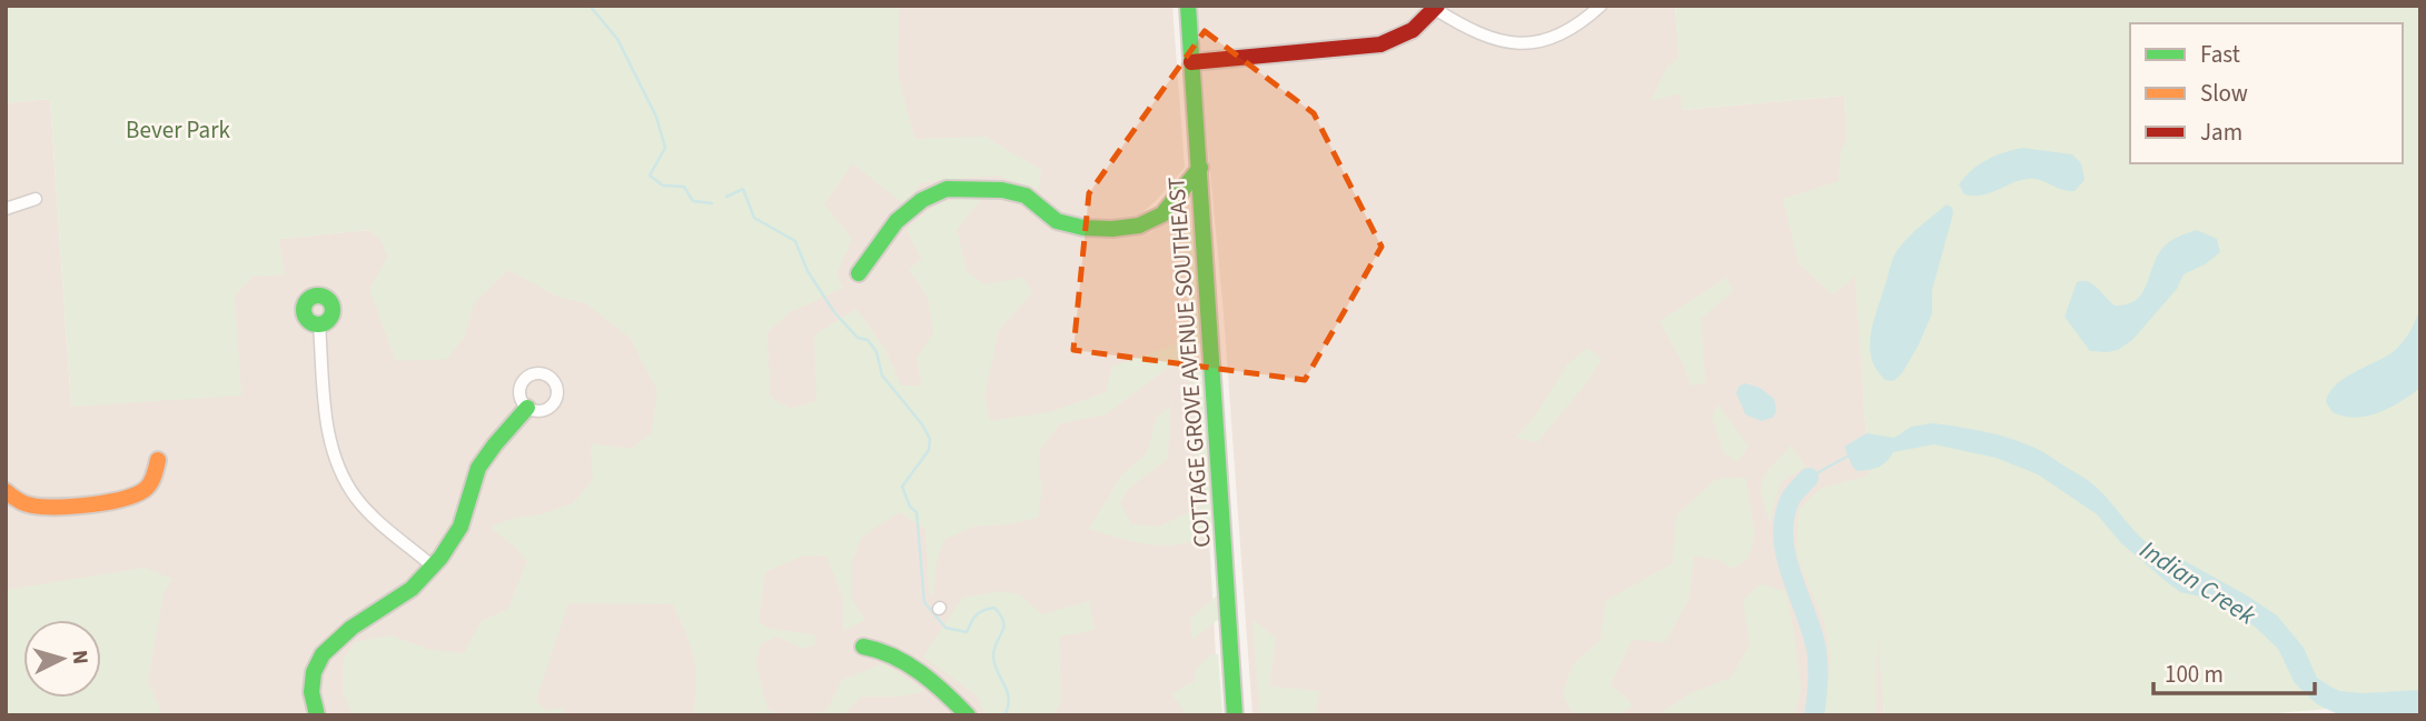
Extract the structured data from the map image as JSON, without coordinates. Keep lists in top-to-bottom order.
{
  "streets": {
    "street": ["COTTAGE GROVE AVENUE SOUTHEAST"]
  },
  "water": ["Indian Creek"],
  "parks": ["Bever Park"],
  "legend": ["Fast", "Slow", "Jam"],
  "scale_bar": "100 m",
  "north": "right"
}
